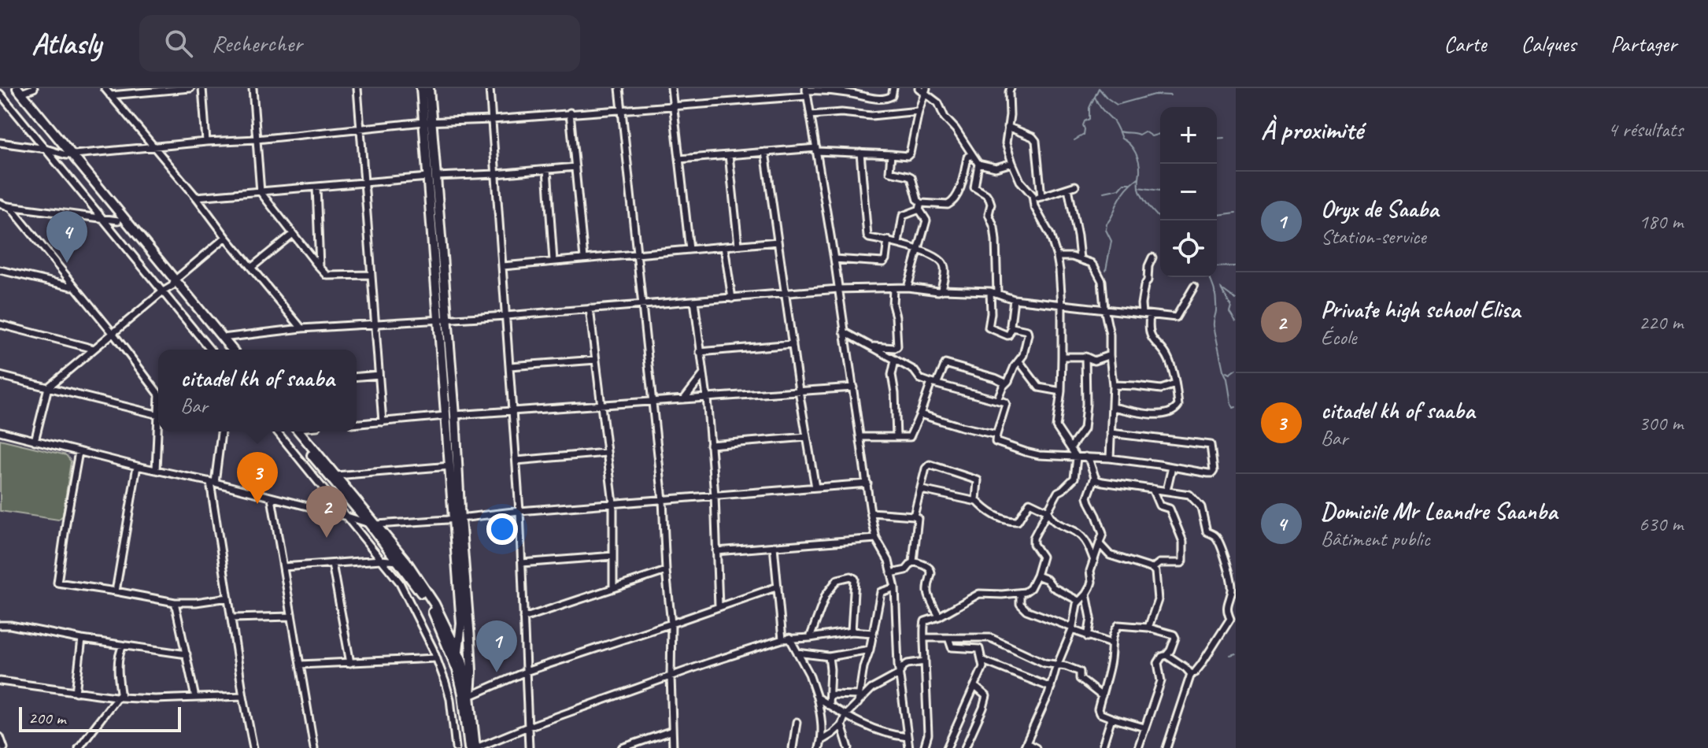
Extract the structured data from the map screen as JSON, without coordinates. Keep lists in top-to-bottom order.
{
  "scale_bar": "200 m",
  "page": {
    "header": "Atlasly",
    "search": "Rechercher",
    "nav": ["Carte", "Calques", "Partager"],
    "heading": ["À proximité", "4 résultats"],
    "map_buttons": ["+", "−"],
    "list": [
      {
        "mark": "1",
        "name": "Oryx de Saaba",
        "note": "Station-service",
        "value": "180 m"
      },
      {
        "mark": "2",
        "name": "Private high school Elisa",
        "note": "École",
        "value": "220 m"
      },
      {
        "mark": "3",
        "name": "citadel kh of saaba",
        "note": "Bar",
        "value": "300 m"
      },
      {
        "mark": "4",
        "name": "Domicile Mr Leandre Saanba",
        "note": "Bâtiment public",
        "value": "630 m"
      }
    ],
    "pins": [
      "4",
      "3",
      "2",
      "1"
    ],
    "popup": ["citadel kh of saaba", "Bar"],
    "scale": "200 m"
  }
}
